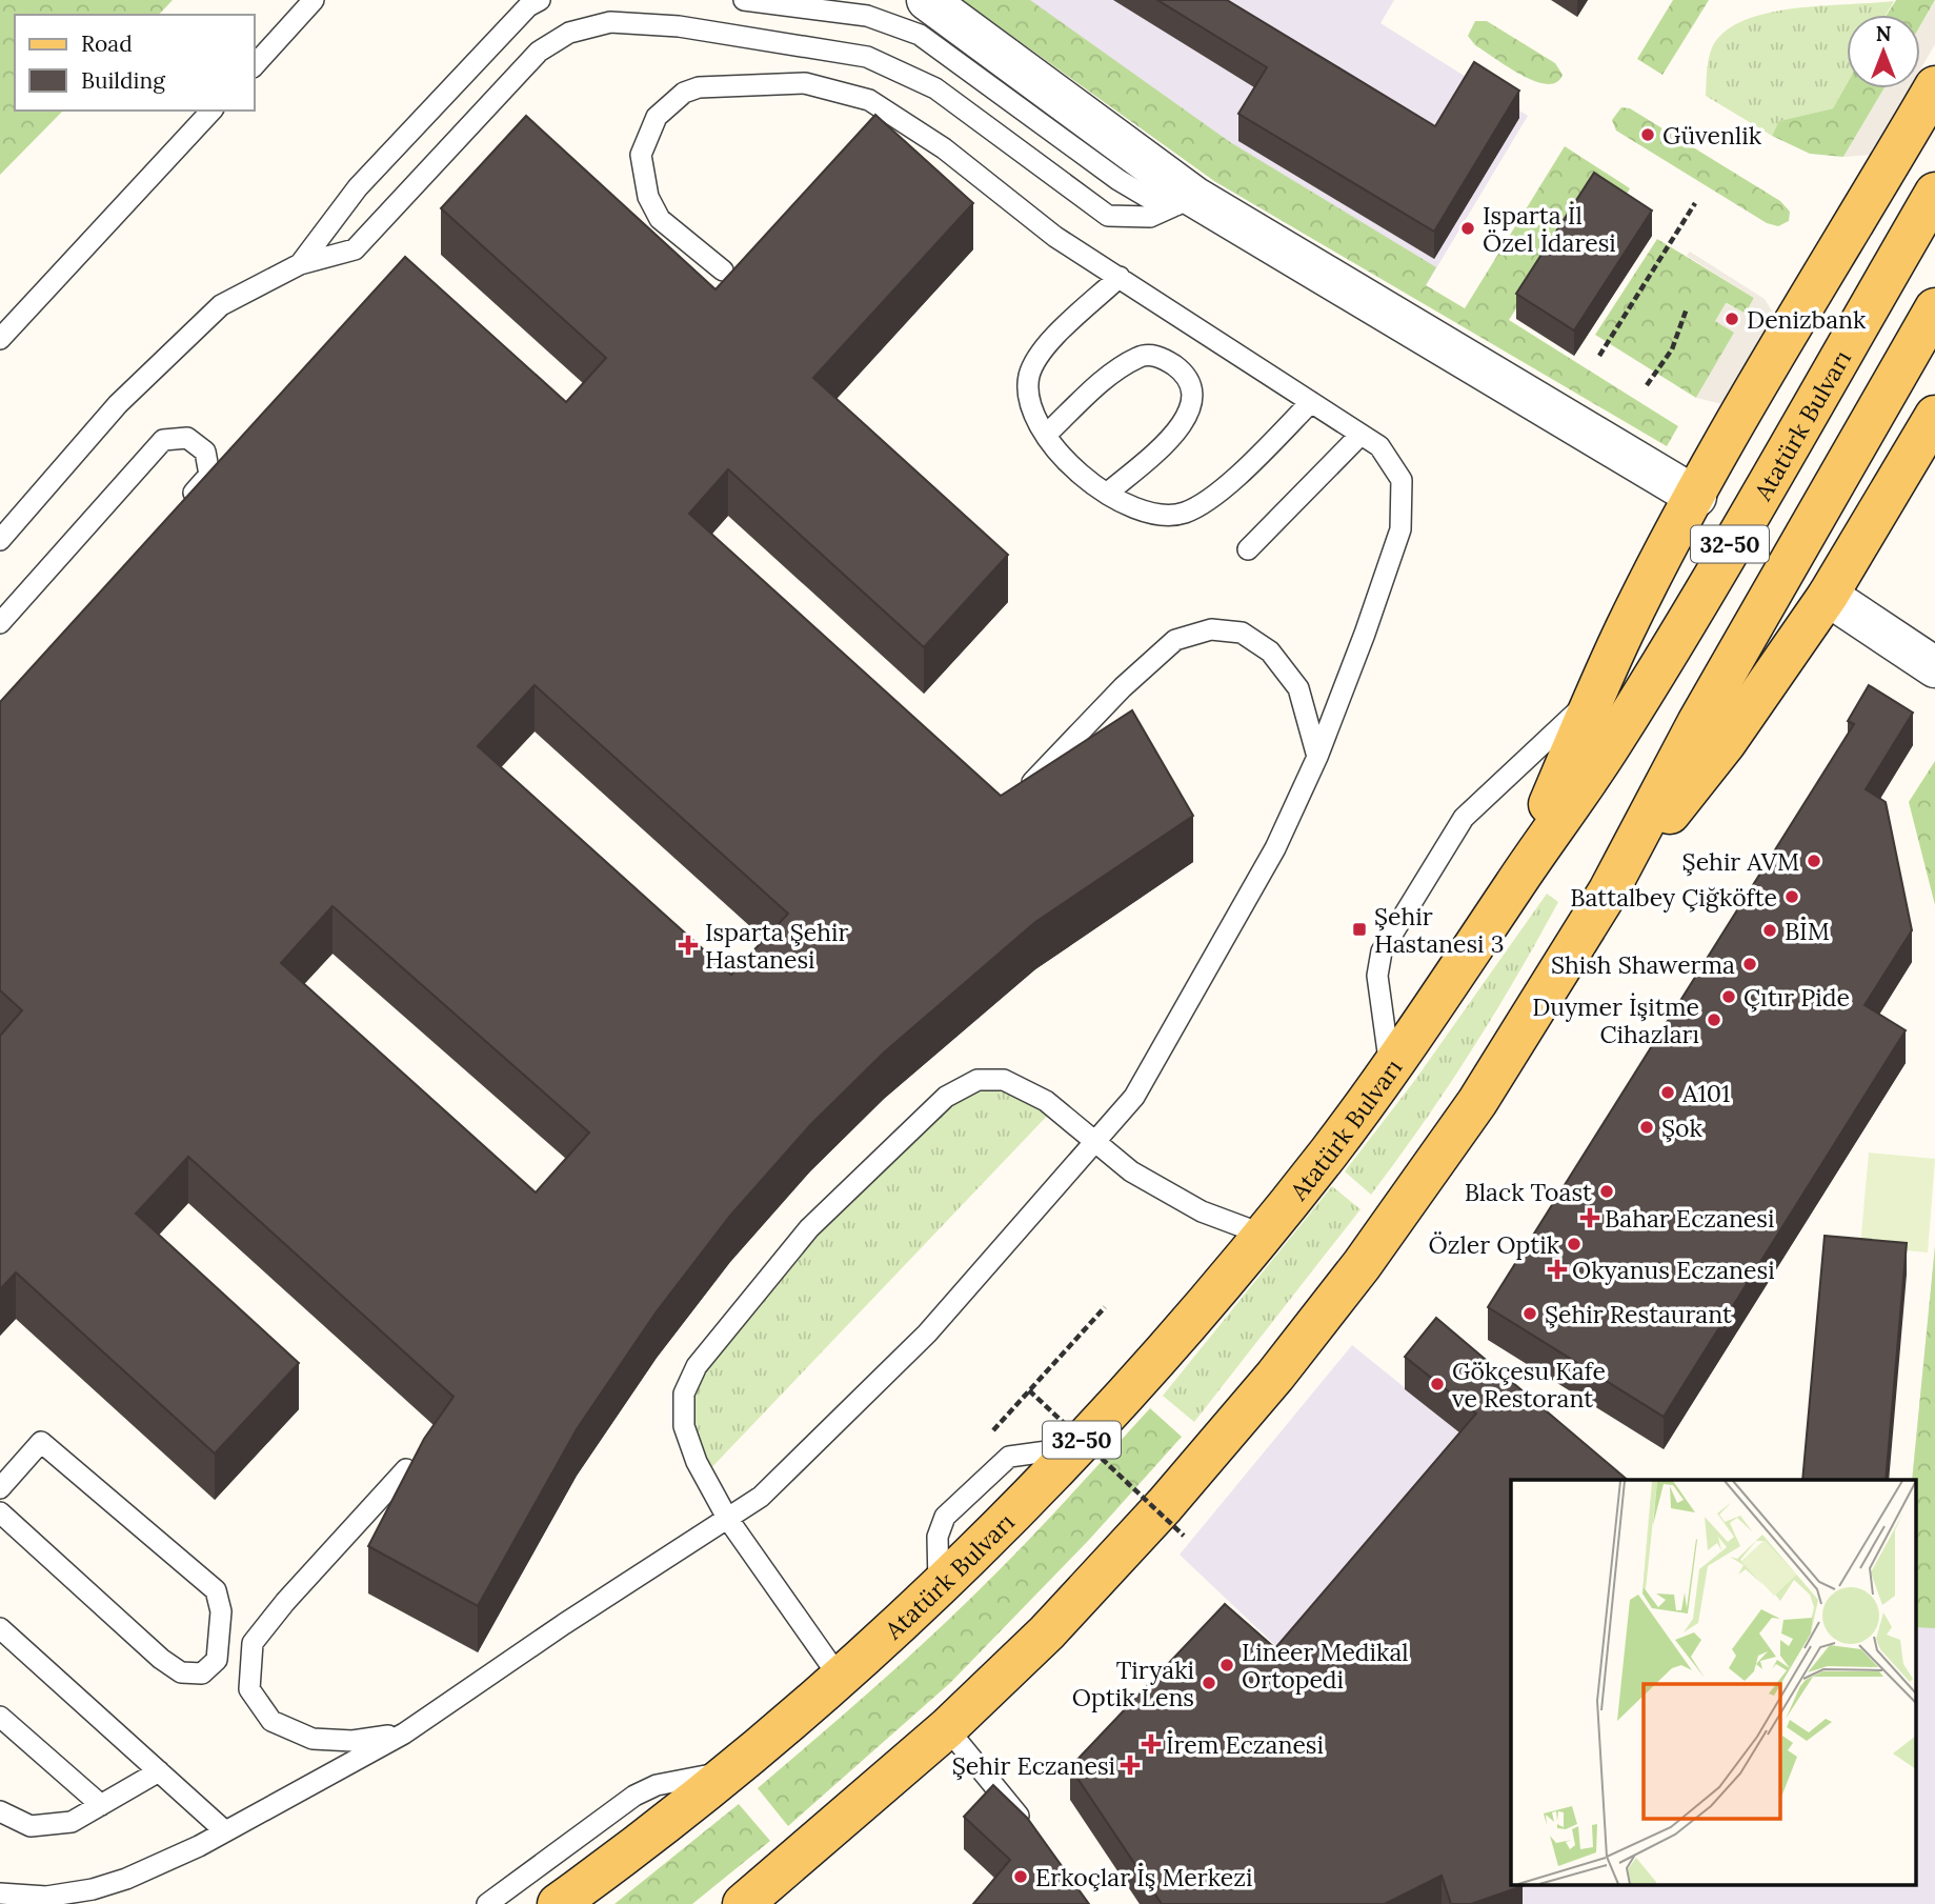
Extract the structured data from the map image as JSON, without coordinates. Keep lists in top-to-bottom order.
{
  "streets": {
    "main road": ["Atatürk Bulvarı", "32-50"]
  },
  "places": {
    "other": [
      "Güvenlik",
      "Isparta İl Özel İdaresi",
      "Denizbank",
      "Şehir AVM",
      "Battalbey Çiğköfte",
      "BİM",
      "Shish Shawerma",
      "Çıtır Pide",
      "Duymer İşitme Cihazları",
      "A101",
      "Şok",
      "Black Toast",
      "Özler Optik",
      "Şehir Restaurant",
      "Gökçesu Kafe ve Restorant",
      "Lineer Medikal Ortopedi",
      "Tiryaki Optik Lens",
      "Erkoçlar İş Merkezi"
    ],
    "transit": ["Şehir Hastanesi 3"],
    "health": [
      "Isparta Şehir Hastanesi",
      "Bahar Eczanesi",
      "Okyanus Eczanesi",
      "İrem Eczanesi",
      "Şehir Eczanesi"
    ]
  },
  "legend": ["Road", "Building"],
  "north": "top"
}
